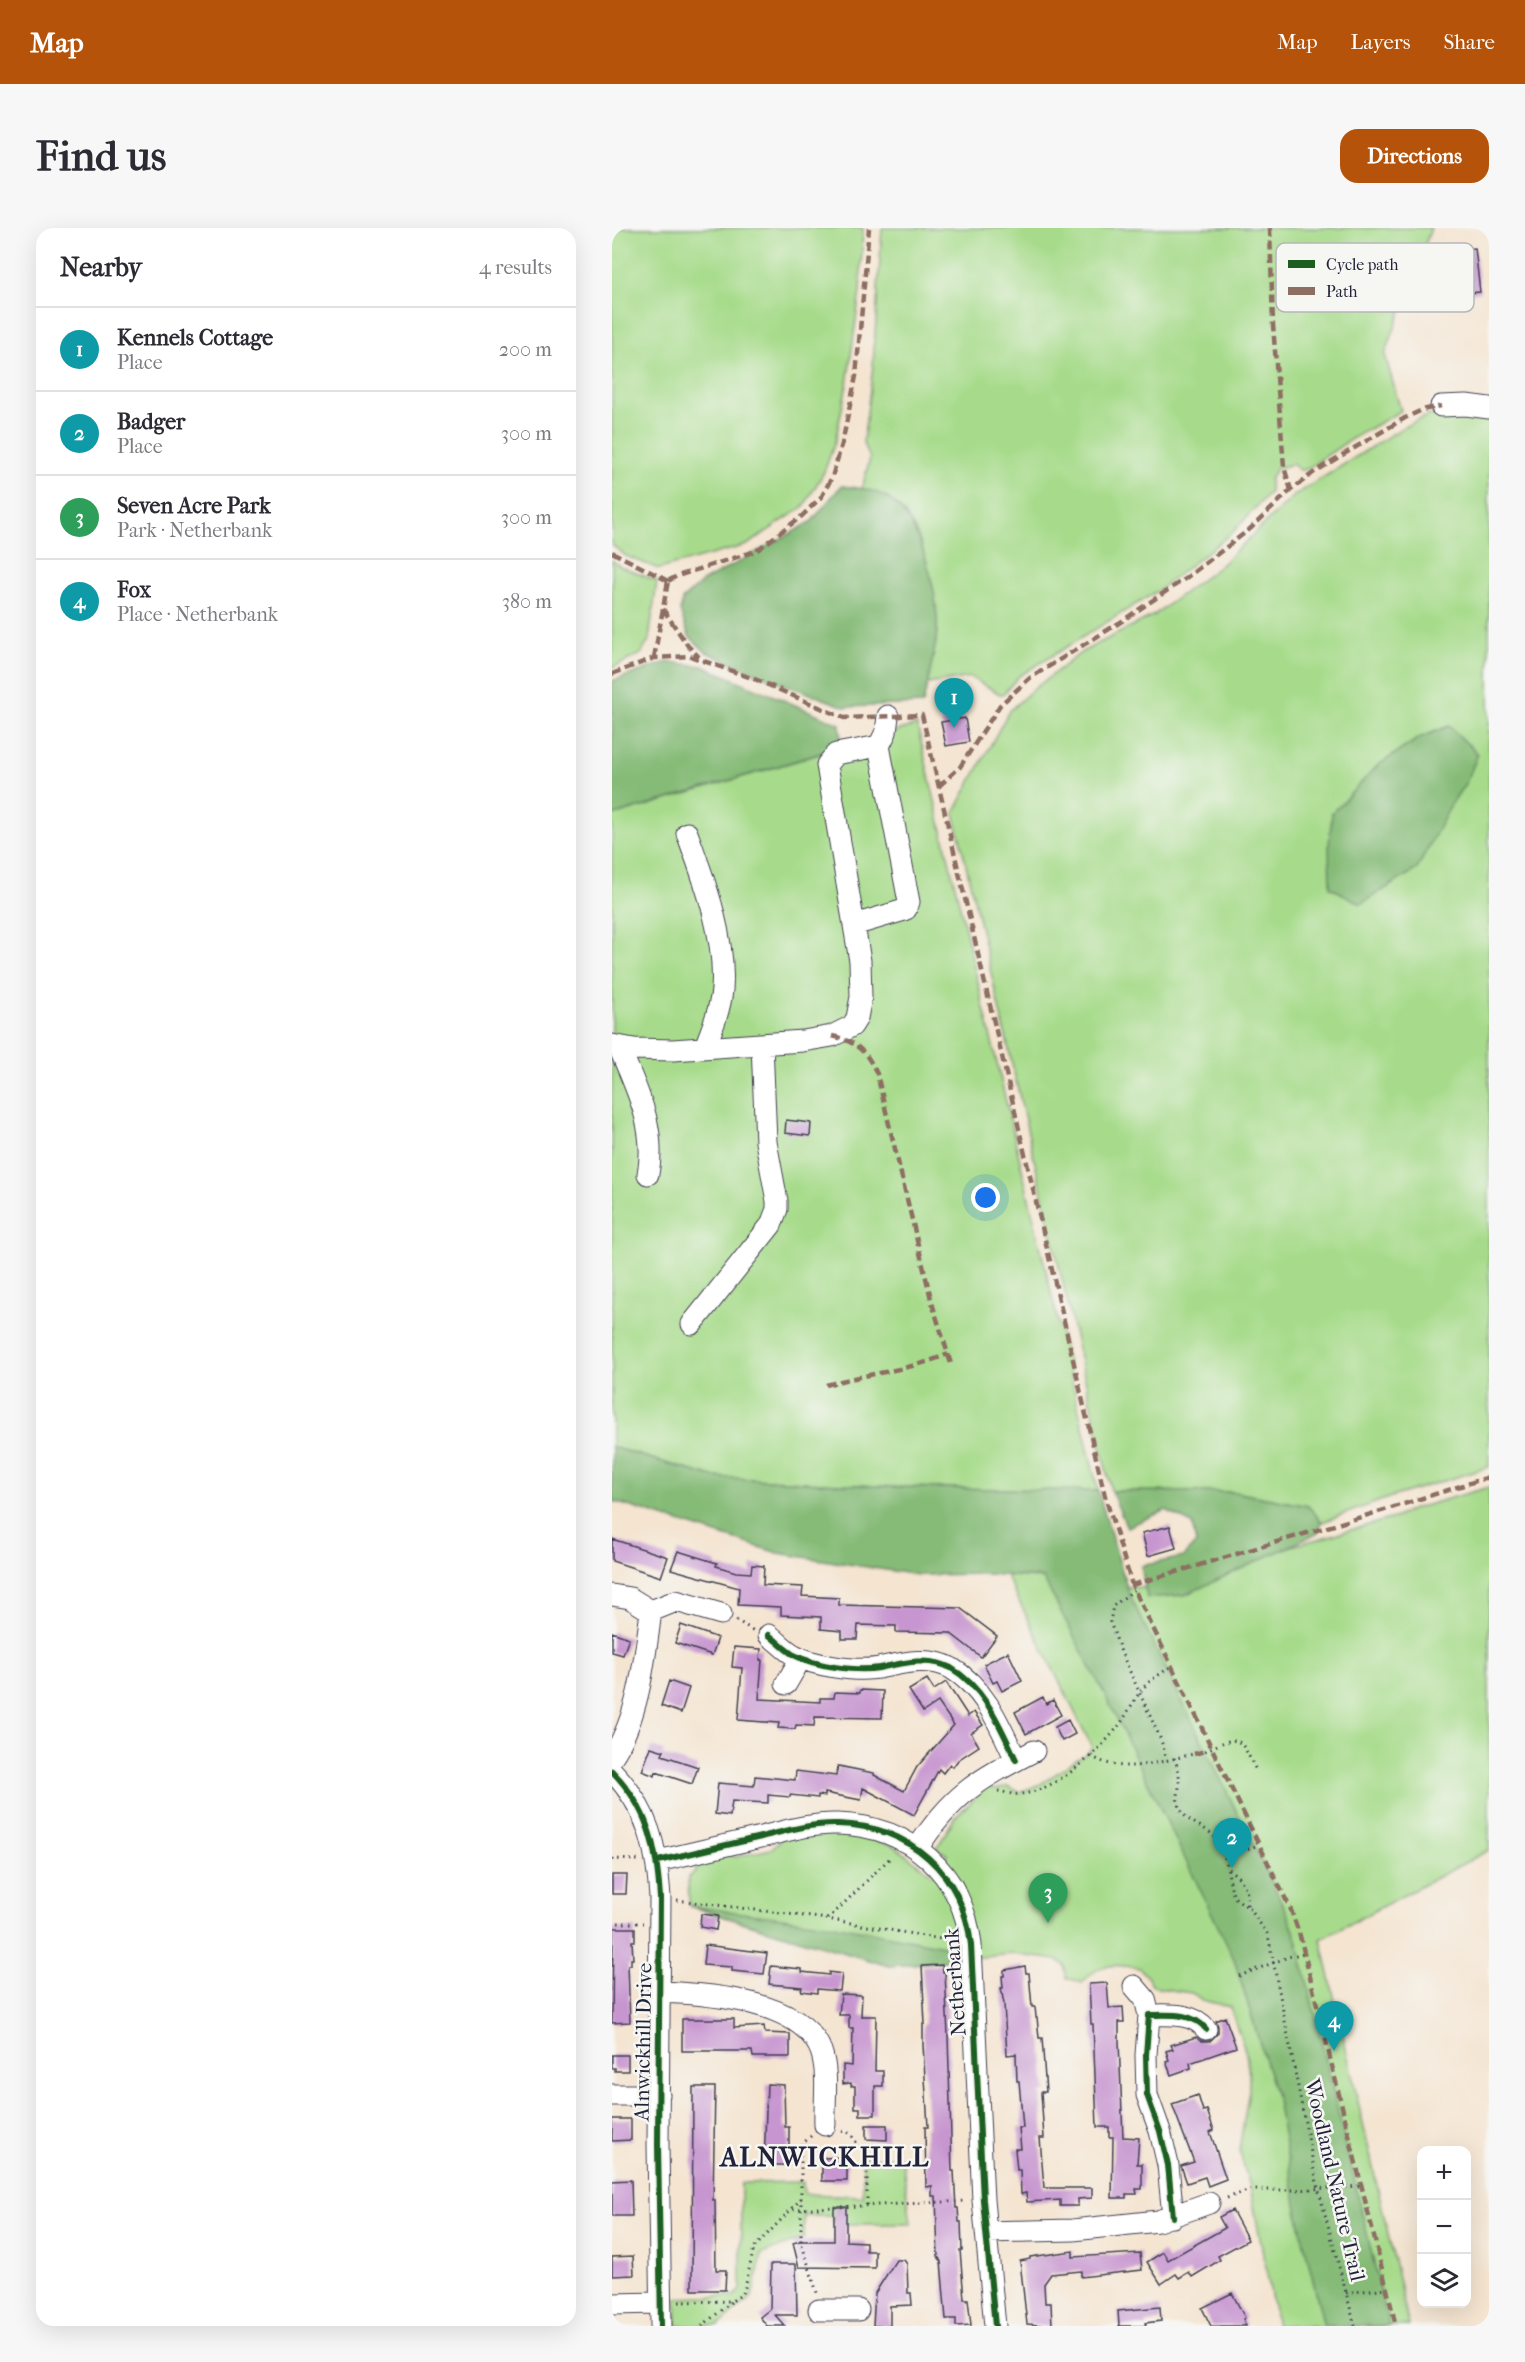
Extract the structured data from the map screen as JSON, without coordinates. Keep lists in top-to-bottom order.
{
  "streets": {
    "street": ["Netherbank", "Alnwickhill Drive"],
    "path": ["Woodland Nature Trail"]
  },
  "crossings": [
    ["Netherbank", "Alnwickhill Drive"]
  ],
  "districts": ["ALNWICKHILL"],
  "legend": ["Cycle path", "Path"],
  "page": {
    "header": "Map",
    "nav": ["Map", "Layers", "Share"],
    "buttons": "Directions",
    "title": "Find us",
    "heading": ["Nearby", "4 results"],
    "list": [
      {
        "mark": "1",
        "name": "Kennels Cottage",
        "note": "Place",
        "value": "200 m"
      },
      {
        "mark": "2",
        "name": "Badger",
        "note": "Place",
        "value": "300 m"
      },
      {
        "mark": "3",
        "name": "Seven Acre Park",
        "note": "Park · Netherbank",
        "value": "300 m"
      },
      {
        "mark": "4",
        "name": "Fox",
        "note": "Place · Netherbank",
        "value": "380 m"
      }
    ],
    "pins": [
      "1",
      "2",
      "3",
      "4"
    ],
    "map_buttons": ["+", "−"]
  }
}
